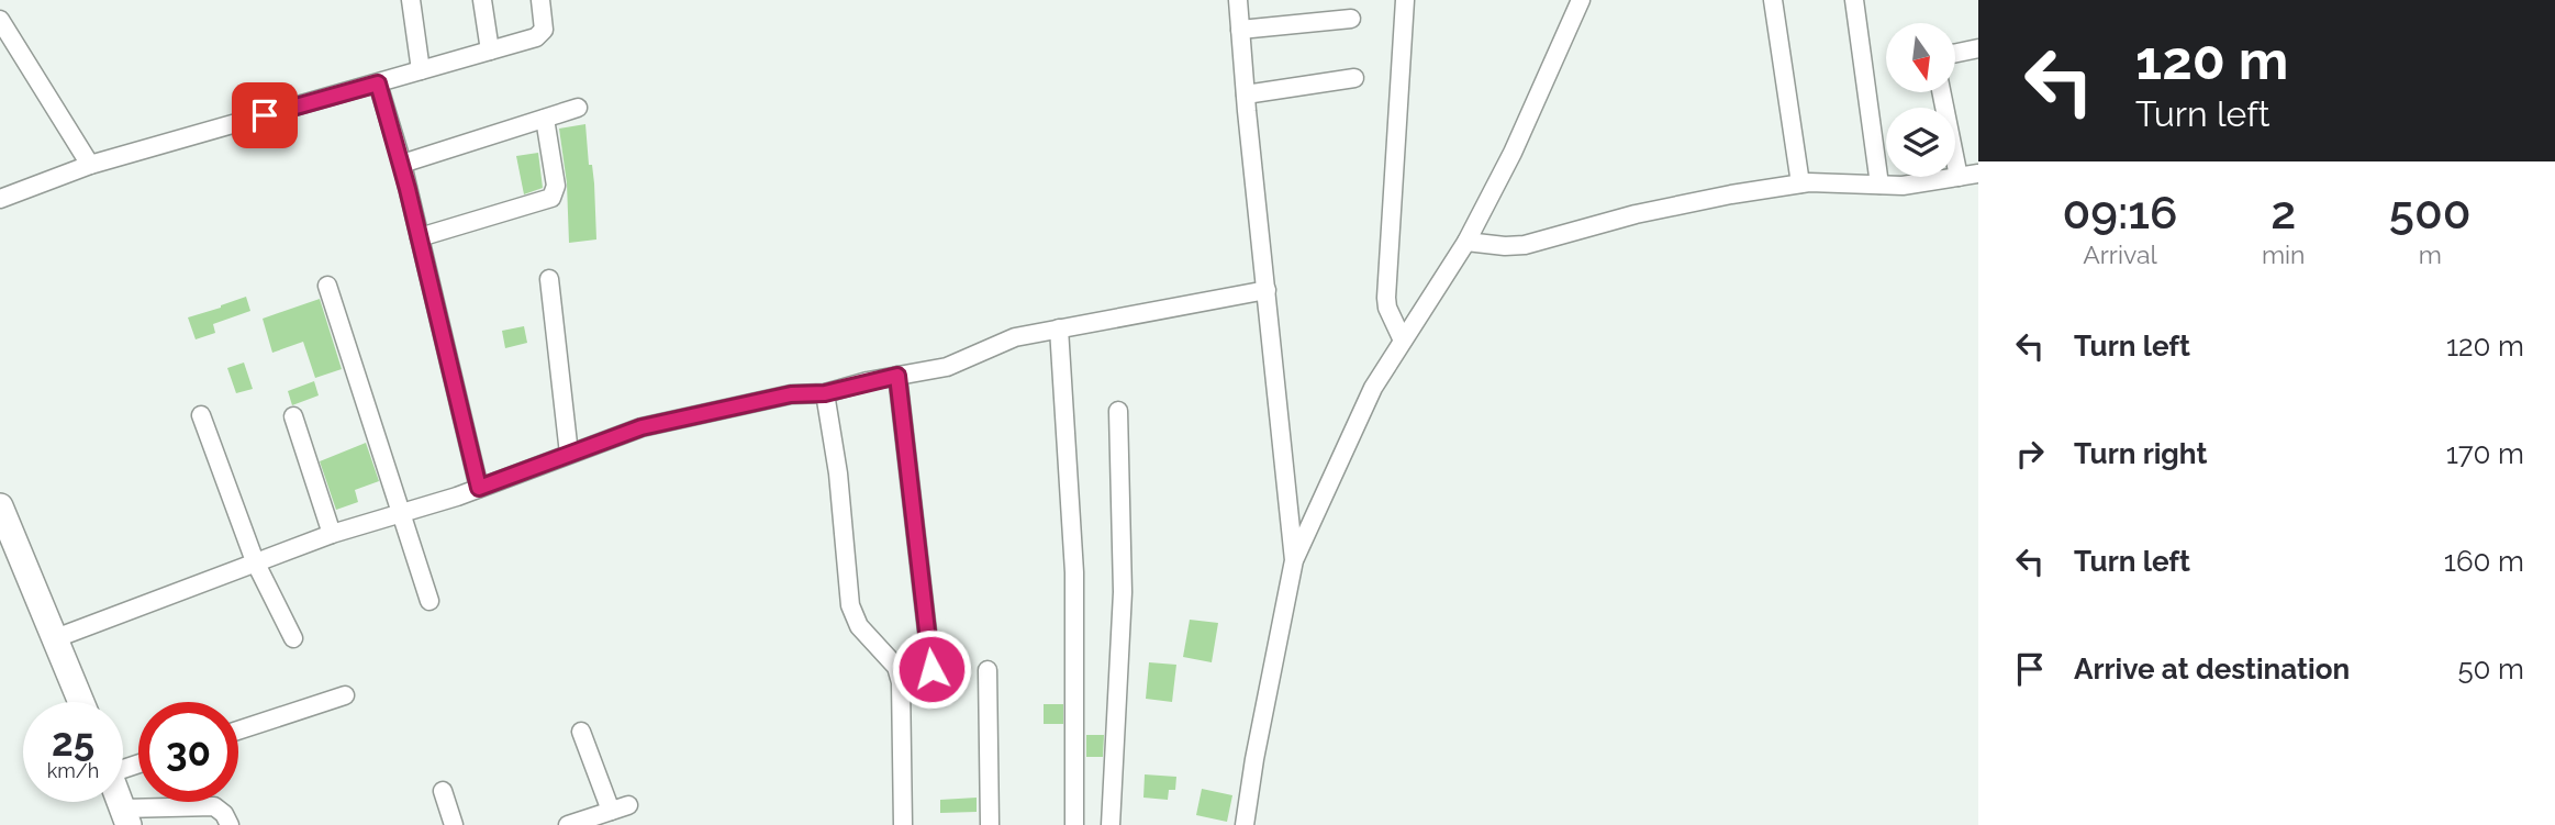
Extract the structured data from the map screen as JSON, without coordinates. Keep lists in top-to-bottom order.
{
  "north": "bottom",
  "page": {
    "turn": ["120 m", "Turn left"],
    "eta": [
      "09:16",
      "Arrival",
      "2",
      "min",
      "500",
      "m"
    ],
    "list": [
      {
        "name": "Turn left",
        "value": "120 m"
      },
      {
        "name": "Turn right",
        "value": "170 m"
      },
      {
        "name": "Turn left",
        "value": "160 m"
      },
      {
        "name": "Arrive at destination",
        "value": "50 m"
      }
    ],
    "speed": "25 km/h",
    "limit": "30"
  }
}
